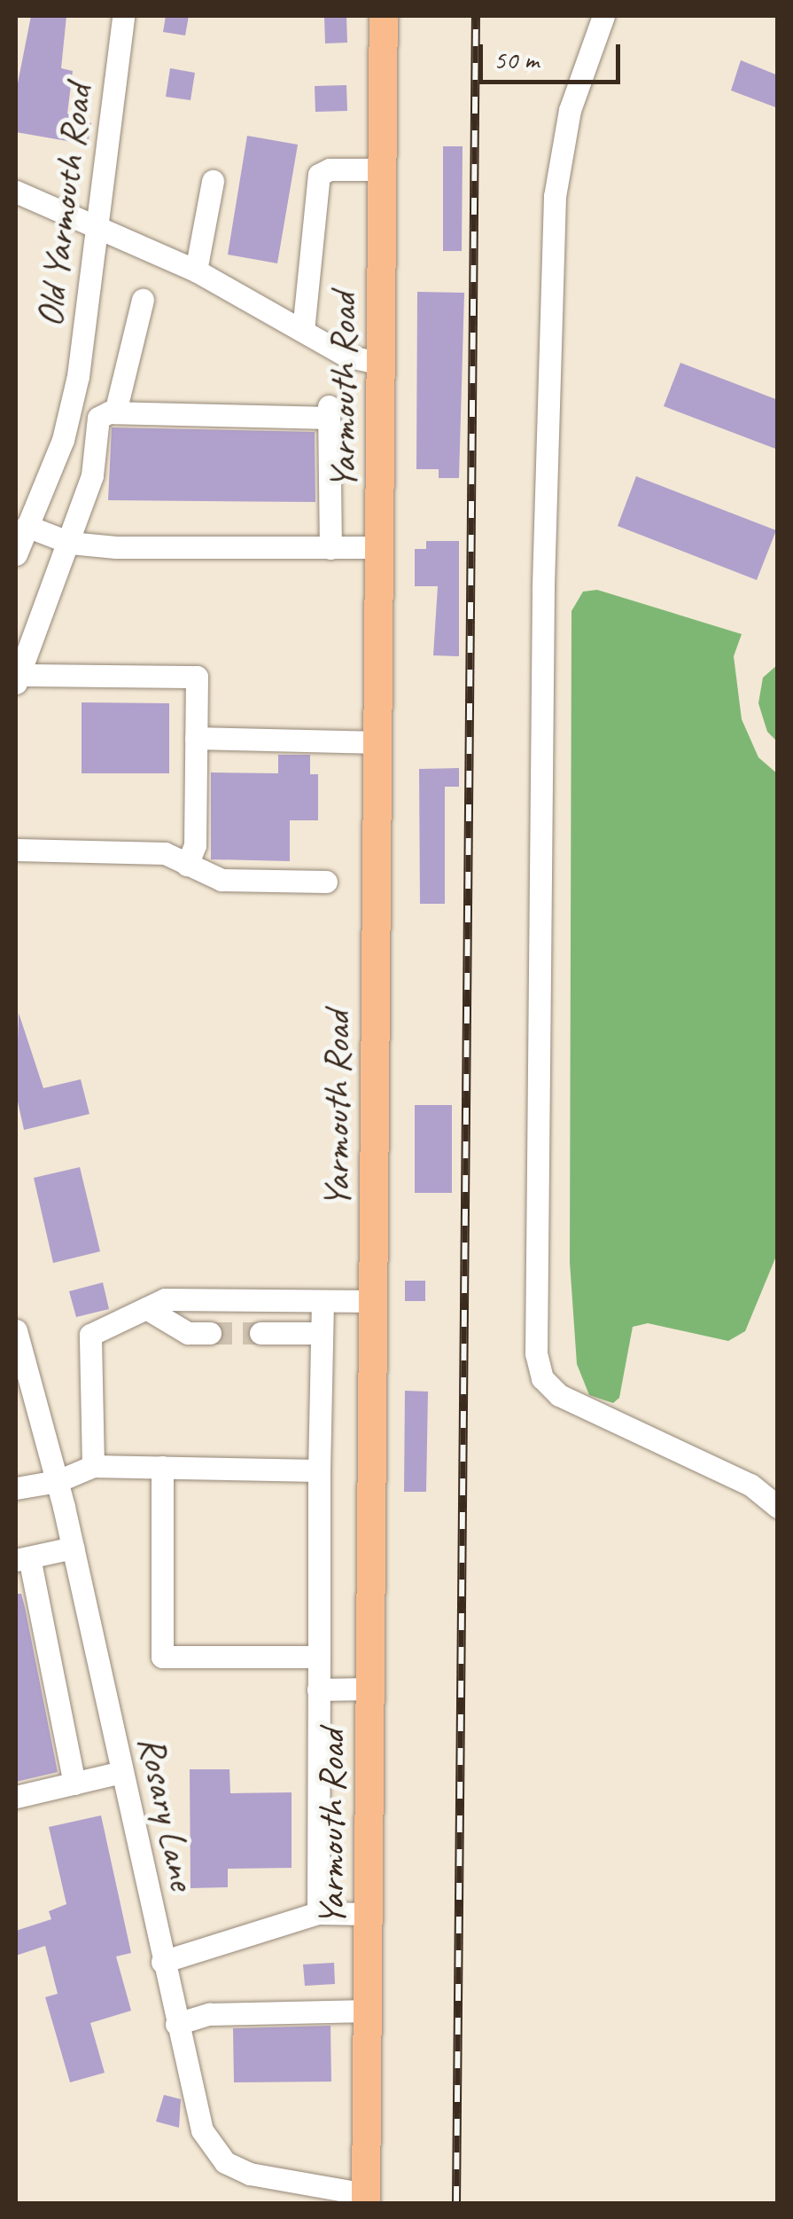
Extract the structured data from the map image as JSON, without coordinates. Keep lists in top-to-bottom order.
{
  "streets": {
    "main road": ["Yarmouth Road"],
    "street": ["Old Yarmouth Road", "Rosary Lane"]
  },
  "crossings": [
    ["Yarmouth Road", "Rosary Lane"]
  ],
  "scale_bar": "50 m"
}
